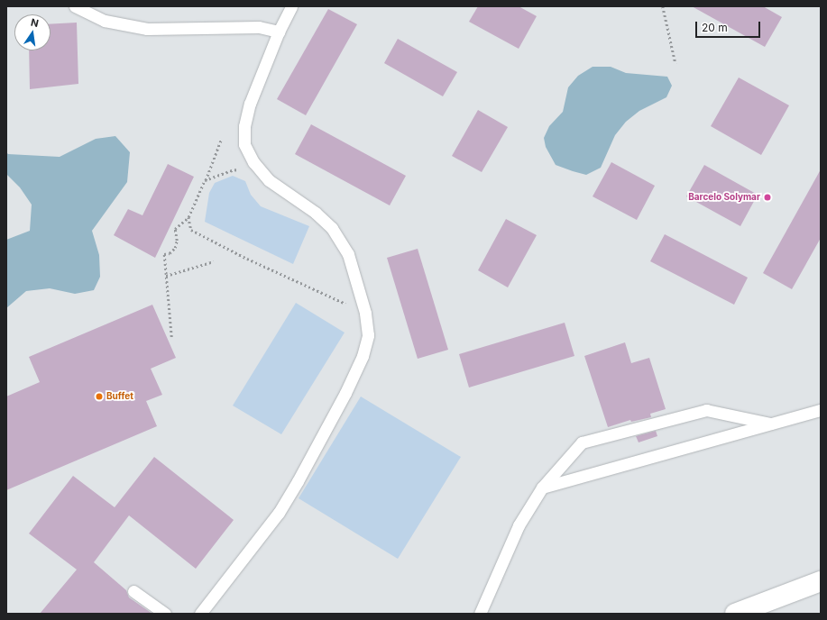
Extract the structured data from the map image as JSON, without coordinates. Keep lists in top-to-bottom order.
{
  "places": ["Barcelo Solymar", "Buffet"],
  "scale_bar": "20 m",
  "north": "top"
}
